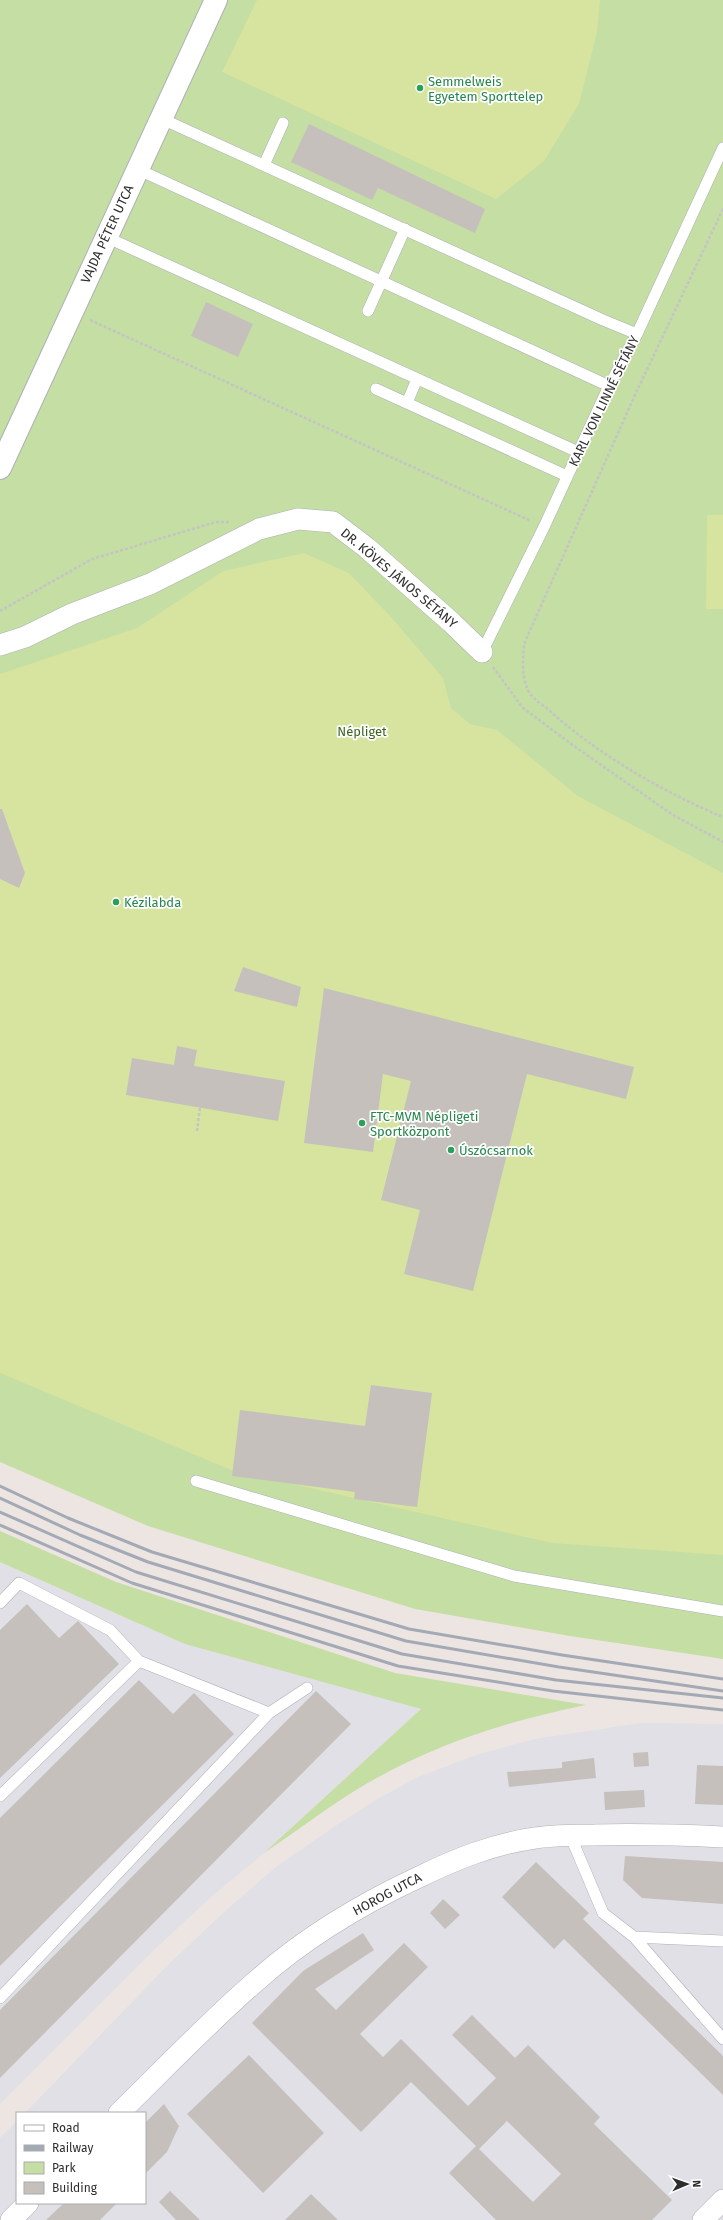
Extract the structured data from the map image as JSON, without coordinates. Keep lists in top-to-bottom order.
{
  "streets": {
    "street": ["VAJDA PÉTER UTCA", "DR. KÖVES JÁNOS SÉTÁNY", "HOROG UTCA"],
    "lane": ["KARL VON LINNÉ SÉTÁNY"]
  },
  "crossings": [
    ["KARL VON LINNÉ SÉTÁNY", "DR. KÖVES JÁNOS SÉTÁNY"]
  ],
  "parks": ["Népliget"],
  "places": [
    "Semmelweis Egyetem Sporttelep",
    "Kézilabda",
    "FTC-MVM Népligeti Sportközpont",
    "Úszócsarnok"
  ],
  "legend": [
    "Road",
    "Railway",
    "Park",
    "Building"
  ],
  "north": "right"
}
